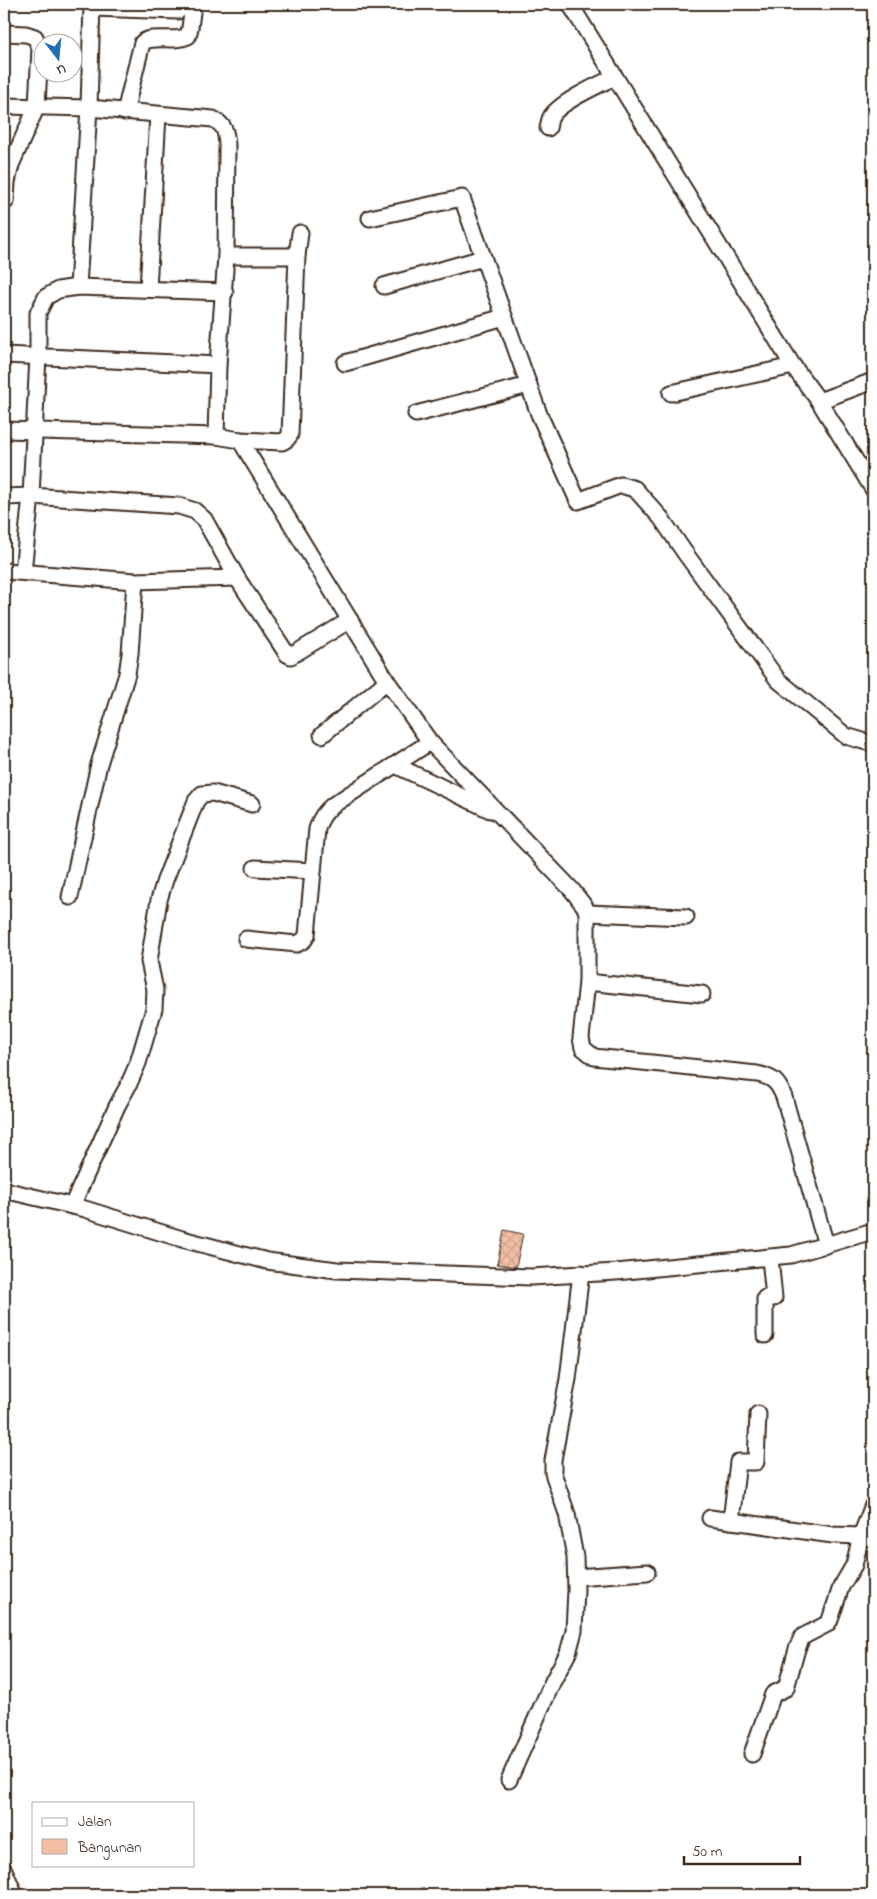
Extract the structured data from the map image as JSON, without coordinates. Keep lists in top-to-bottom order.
{
  "legend": ["Jalan", "Bangunan"],
  "scale_bar": "50 m",
  "north": "bottom"
}
